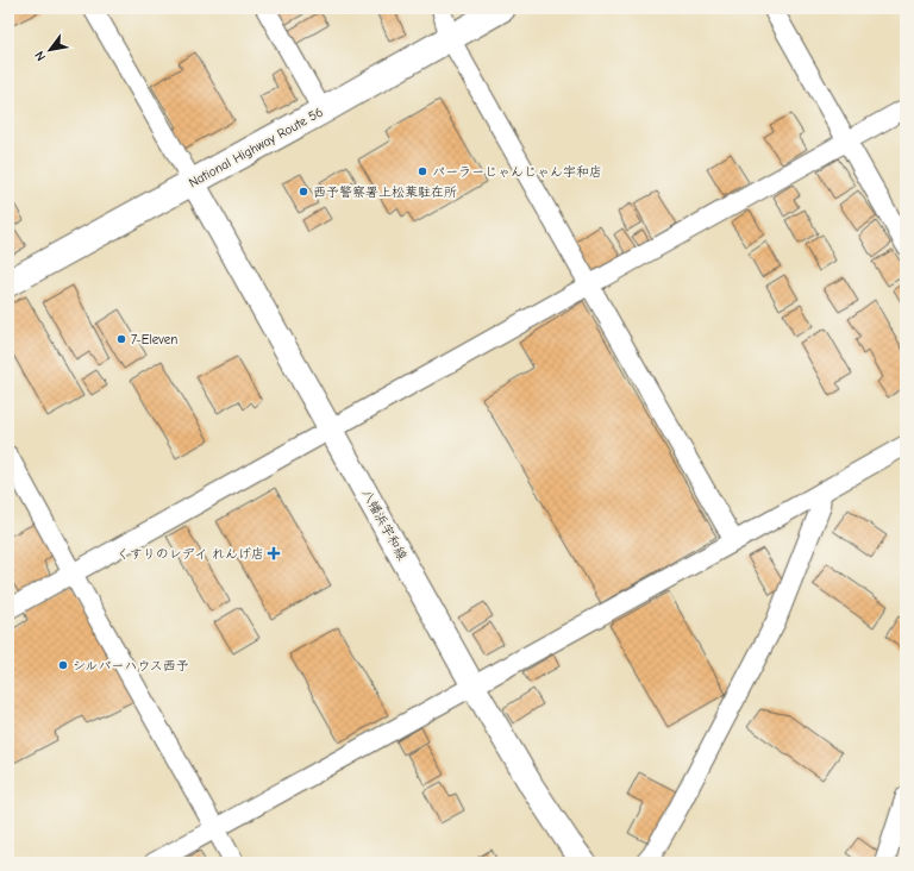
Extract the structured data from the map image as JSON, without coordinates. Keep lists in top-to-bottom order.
{
  "streets": {
    "highway": ["National Highway Route 56"],
    "main road": ["八幡浜宇和線"]
  },
  "crossings": [
    ["National Highway Route 56", "八幡浜宇和線"]
  ],
  "places": {
    "other": [
      "パーラーじゃんじゃん宇和店",
      "西予警察署上松葉駐在所",
      "7-Eleven",
      "シルバーハウス西予"
    ],
    "health": ["くすりのレデイ れんげ店"]
  },
  "north": "bottom left"
}
